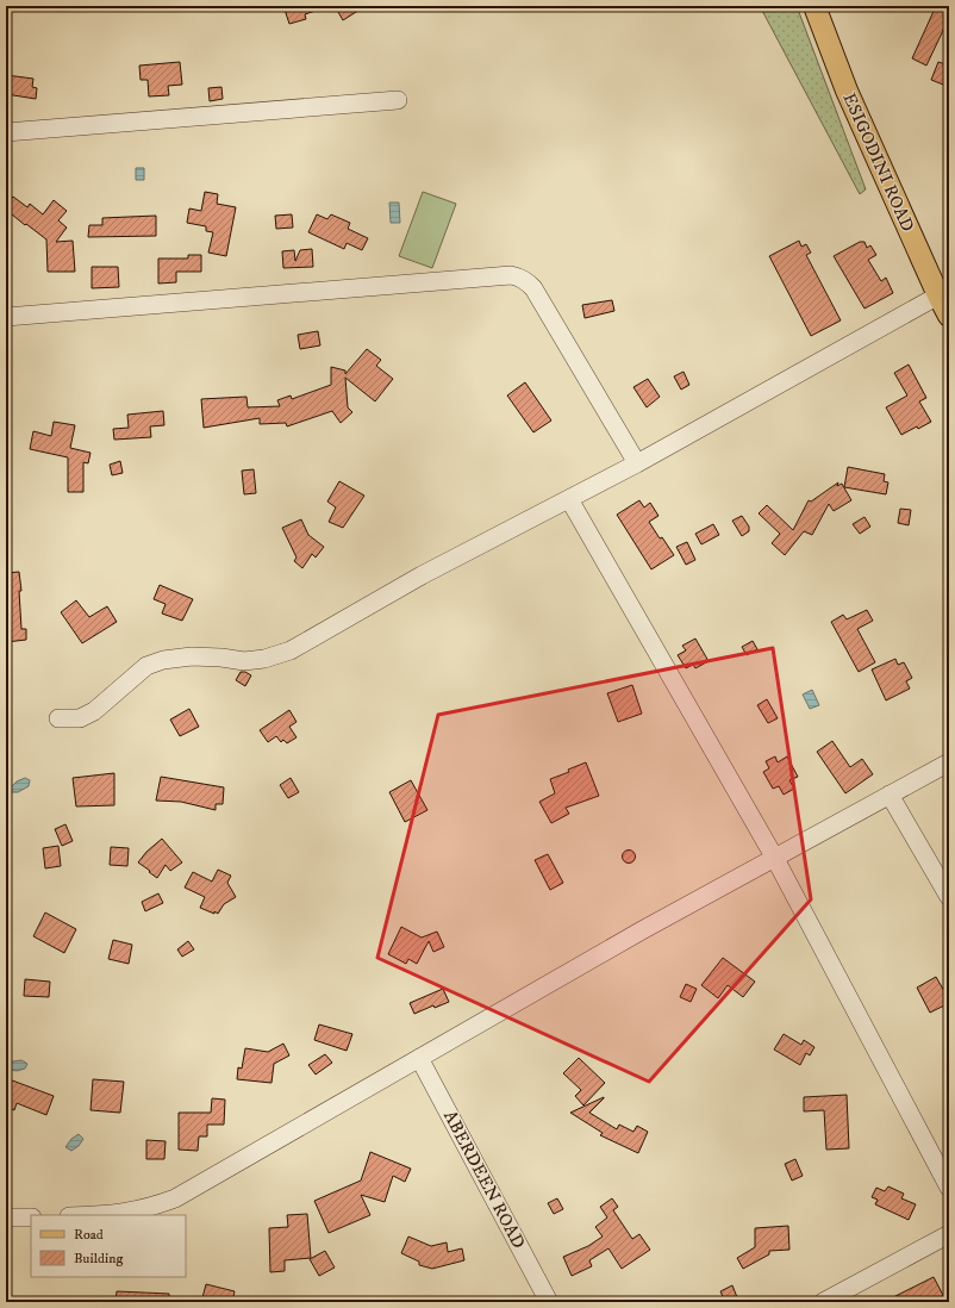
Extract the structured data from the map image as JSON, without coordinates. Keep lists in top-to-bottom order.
{
  "streets": {
    "main road": ["ESIGODINI ROAD"],
    "street": ["ABERDEEN ROAD"]
  },
  "legend": ["Road", "Building"]
}
